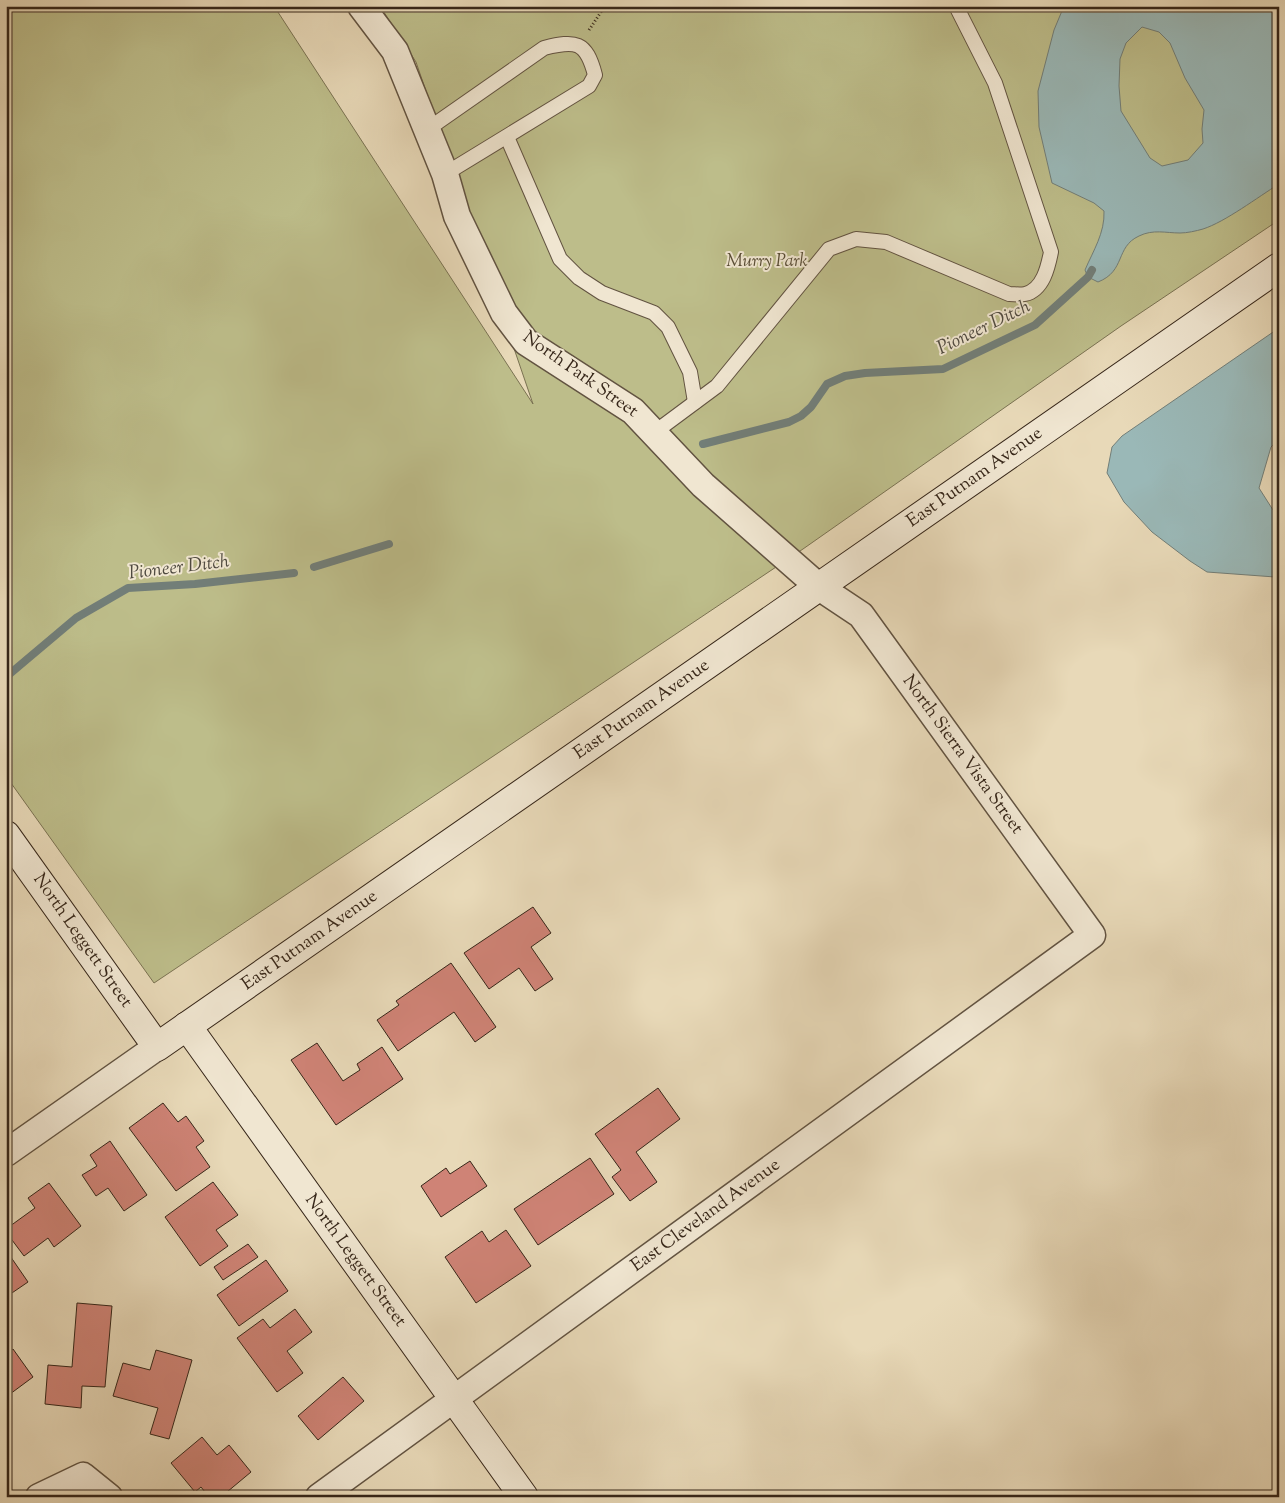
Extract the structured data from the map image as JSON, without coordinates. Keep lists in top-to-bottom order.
{
  "streets": {
    "street": [
      "North Park Street",
      "East Putnam Avenue",
      "North Sierra Vista Street",
      "North Leggett Street",
      "East Cleveland Avenue"
    ]
  },
  "crossings": [
    ["North Park Street", "East Putnam Avenue"],
    ["North Park Street", "North Sierra Vista Street"],
    ["East Putnam Avenue", "North Sierra Vista Street"],
    ["East Putnam Avenue", "North Leggett Street"],
    ["North Sierra Vista Street", "East Cleveland Avenue"],
    ["North Leggett Street", "East Cleveland Avenue"]
  ],
  "water": ["Pioneer Ditch"],
  "parks": ["Murry Park"]
}
